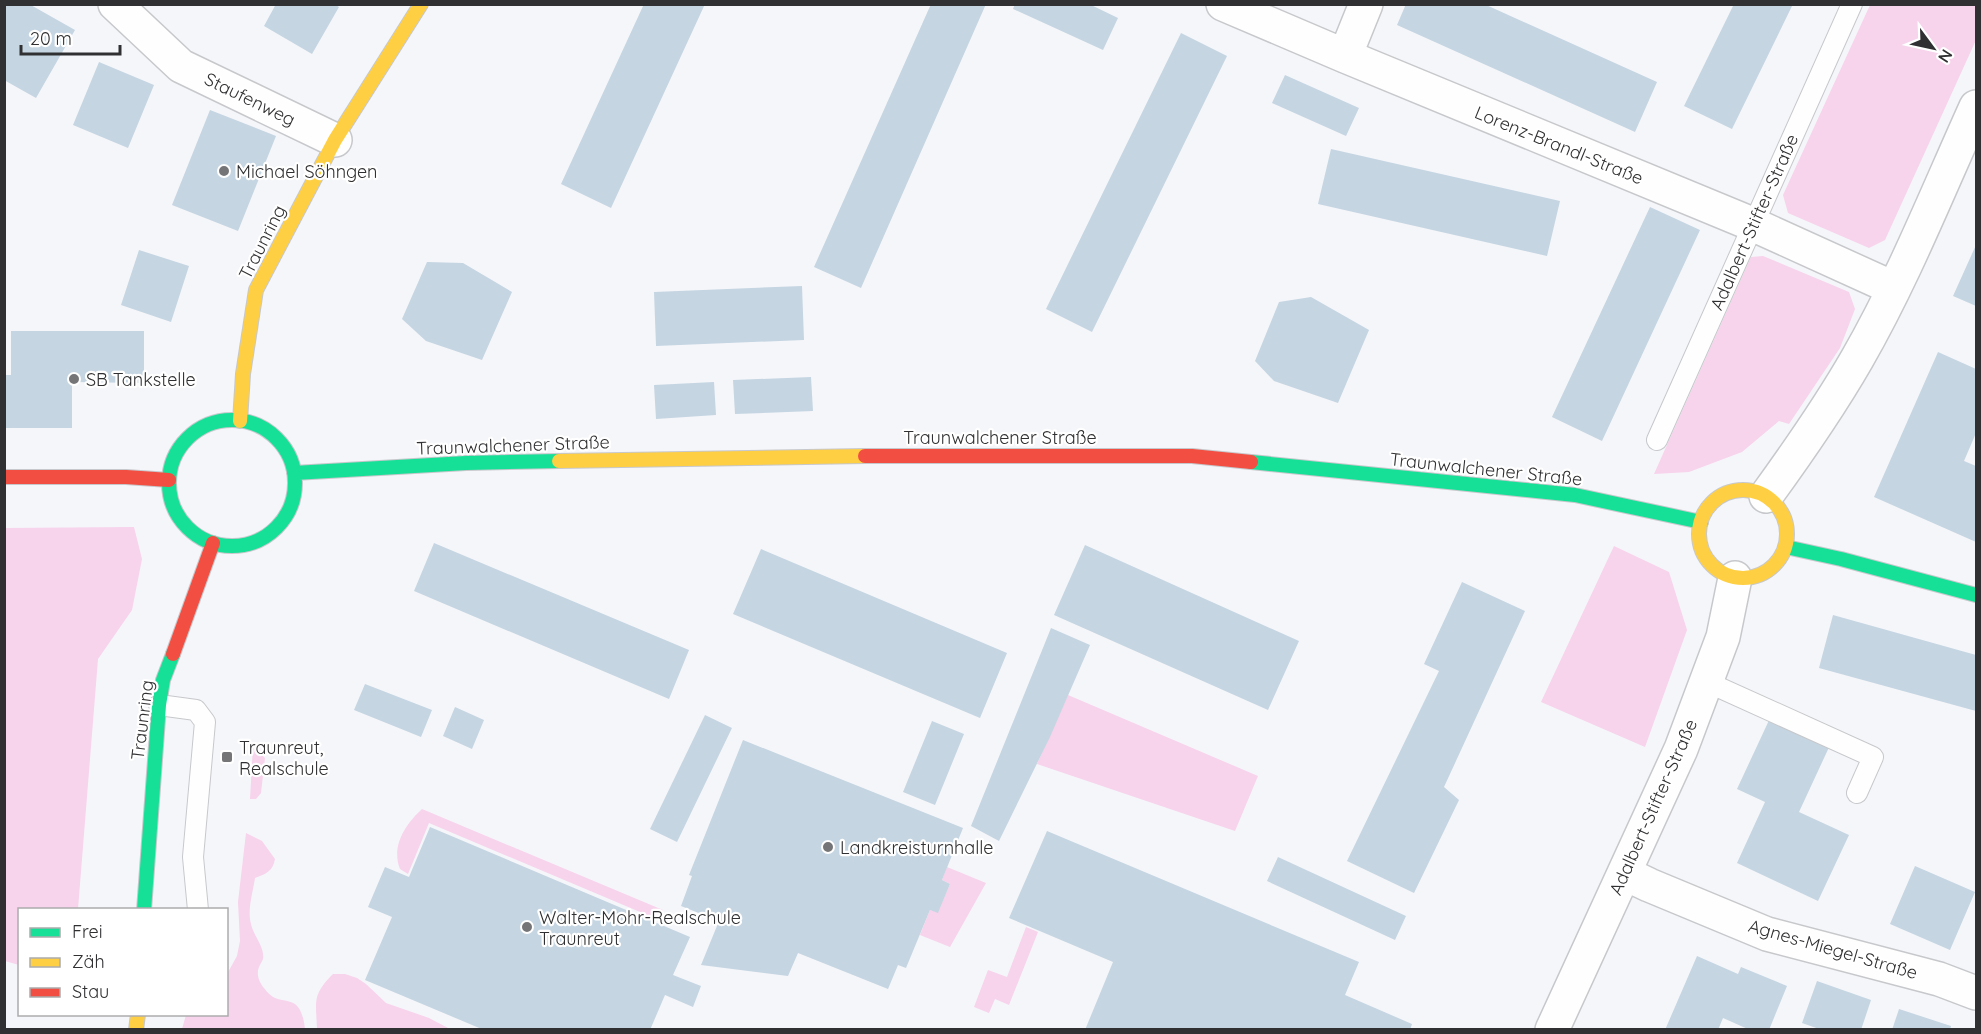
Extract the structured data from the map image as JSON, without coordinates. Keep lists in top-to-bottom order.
{
  "streets": {
    "main road": ["Traunring", "Traunwalchener Straße"],
    "street": [
      "Staufenweg",
      "Lorenz-Brandl-Straße",
      "Adalbert-Stifter-Straße",
      "Agnes-Miegel-Straße"
    ]
  },
  "crossings": [
    ["Staufenweg", "Traunring"],
    ["Lorenz-Brandl-Straße", "Adalbert-Stifter-Straße"],
    ["Adalbert-Stifter-Straße", "Traunwalchener Straße"],
    ["Adalbert-Stifter-Straße", "Agnes-Miegel-Straße"],
    ["Traunring", "Traunwalchener Straße"]
  ],
  "places": {
    "other": [
      "Michael Söhngen",
      "SB Tankstelle",
      "Landkreisturnhalle",
      "Walter-Mohr-Realschule Traunreut"
    ],
    "transit": ["Traunreut, Realschule"]
  },
  "legend": ["Frei", "Zäh", "Stau"],
  "scale_bar": "20 m",
  "north": "bottom right"
}
